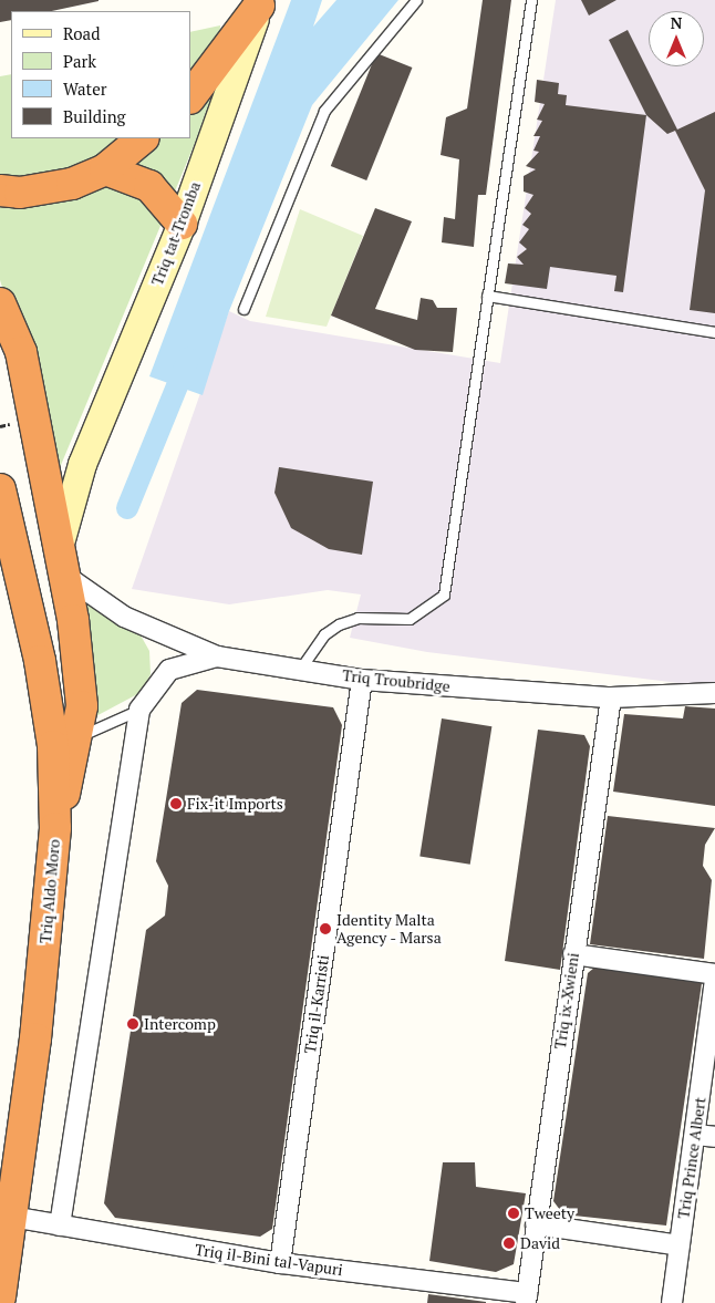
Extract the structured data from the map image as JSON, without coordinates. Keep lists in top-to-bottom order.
{
  "streets": {
    "highway": ["Triq Aldo Moro"],
    "street": [
      "Triq tat-Tromba",
      "Triq Troubridge",
      "Triq ix-Xwieni",
      "Triq il-Karristi",
      "Triq Prince Albert",
      "Triq il-Bini tal-Vapuri"
    ]
  },
  "crossings": [
    ["Triq Troubridge", "Triq ix-Xwieni"],
    ["Triq Troubridge", "Triq il-Karristi"],
    ["Triq Aldo Moro", "Triq il-Bini tal-Vapuri"],
    ["Triq ix-Xwieni", "Triq il-Bini tal-Vapuri"],
    ["Triq il-Karristi", "Triq il-Bini tal-Vapuri"]
  ],
  "places": [
    "Fix-it Imports",
    "Identity Malta Agency - Marsa",
    "Intercomp",
    "Tweety",
    "David"
  ],
  "legend": [
    "Road",
    "Park",
    "Water",
    "Building"
  ],
  "north": "top"
}
